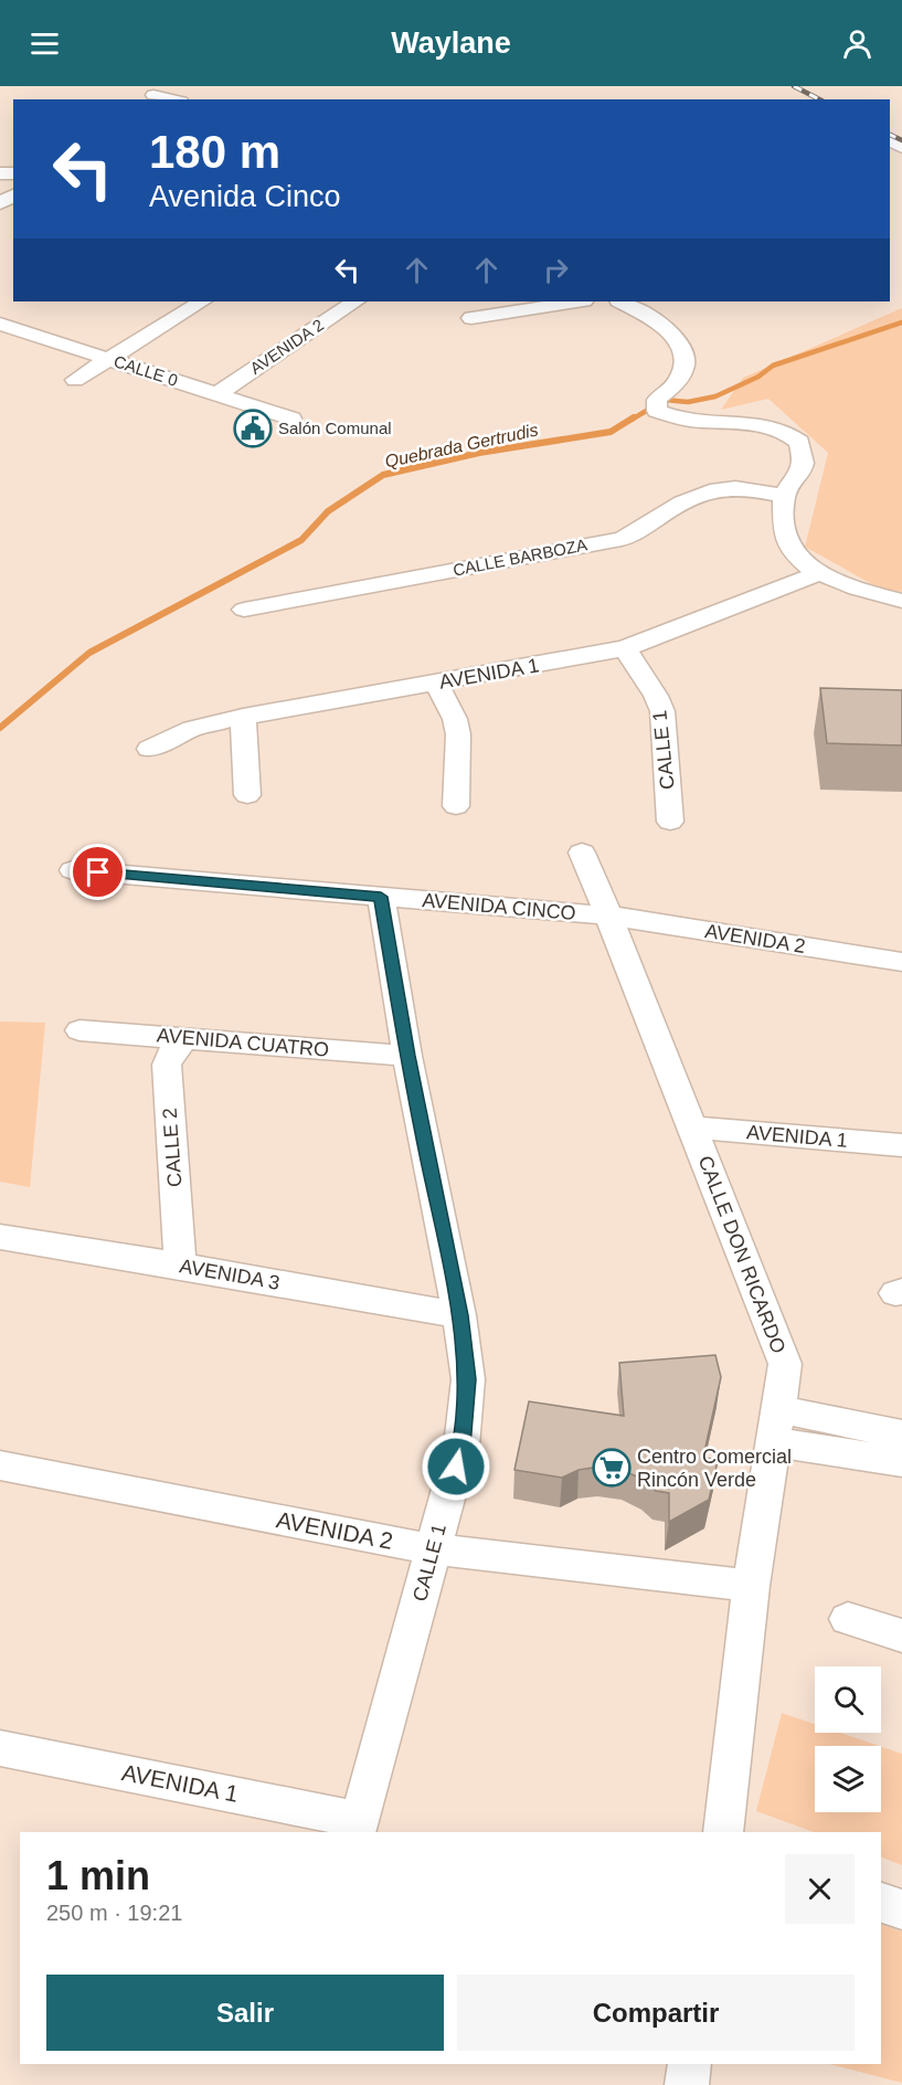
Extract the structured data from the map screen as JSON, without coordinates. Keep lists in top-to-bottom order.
{
  "streets": {
    "street": [
      "AVENIDA 2",
      "CALLE 0",
      "CALLE BARBOZA",
      "AVENIDA 1",
      "CALLE 1",
      "AVENIDA CINCO",
      "AVENIDA CUATRO",
      "CALLE 2",
      "CALLE DON RICARDO",
      "AVENIDA 3"
    ]
  },
  "crossings": [
    ["AVENIDA 2", "CALLE 0"],
    ["AVENIDA 2", "CALLE 1"],
    ["AVENIDA 2", "AVENIDA CINCO"],
    ["AVENIDA 2", "CALLE DON RICARDO"],
    ["AVENIDA 1", "CALLE 1"],
    ["AVENIDA 1", "CALLE DON RICARDO"],
    ["CALLE 1", "AVENIDA CINCO"],
    ["CALLE 1", "AVENIDA CUATRO"],
    ["CALLE 1", "AVENIDA 3"],
    ["AVENIDA CINCO", "CALLE DON RICARDO"],
    ["AVENIDA CUATRO", "CALLE 2"],
    ["CALLE 2", "AVENIDA 3"]
  ],
  "water": ["Quebrada Gertrudis"],
  "places": {
    "public building": ["Salón Comunal"],
    "supermarket": ["Centro Comercial Rincón Verde"]
  },
  "page": {
    "header": "Waylane",
    "turn": ["180 m", "Avenida Cinco"],
    "heading": ["1 min", "250 m · 19:21"],
    "buttons": ["Salir", "Compartir"]
  }
}
